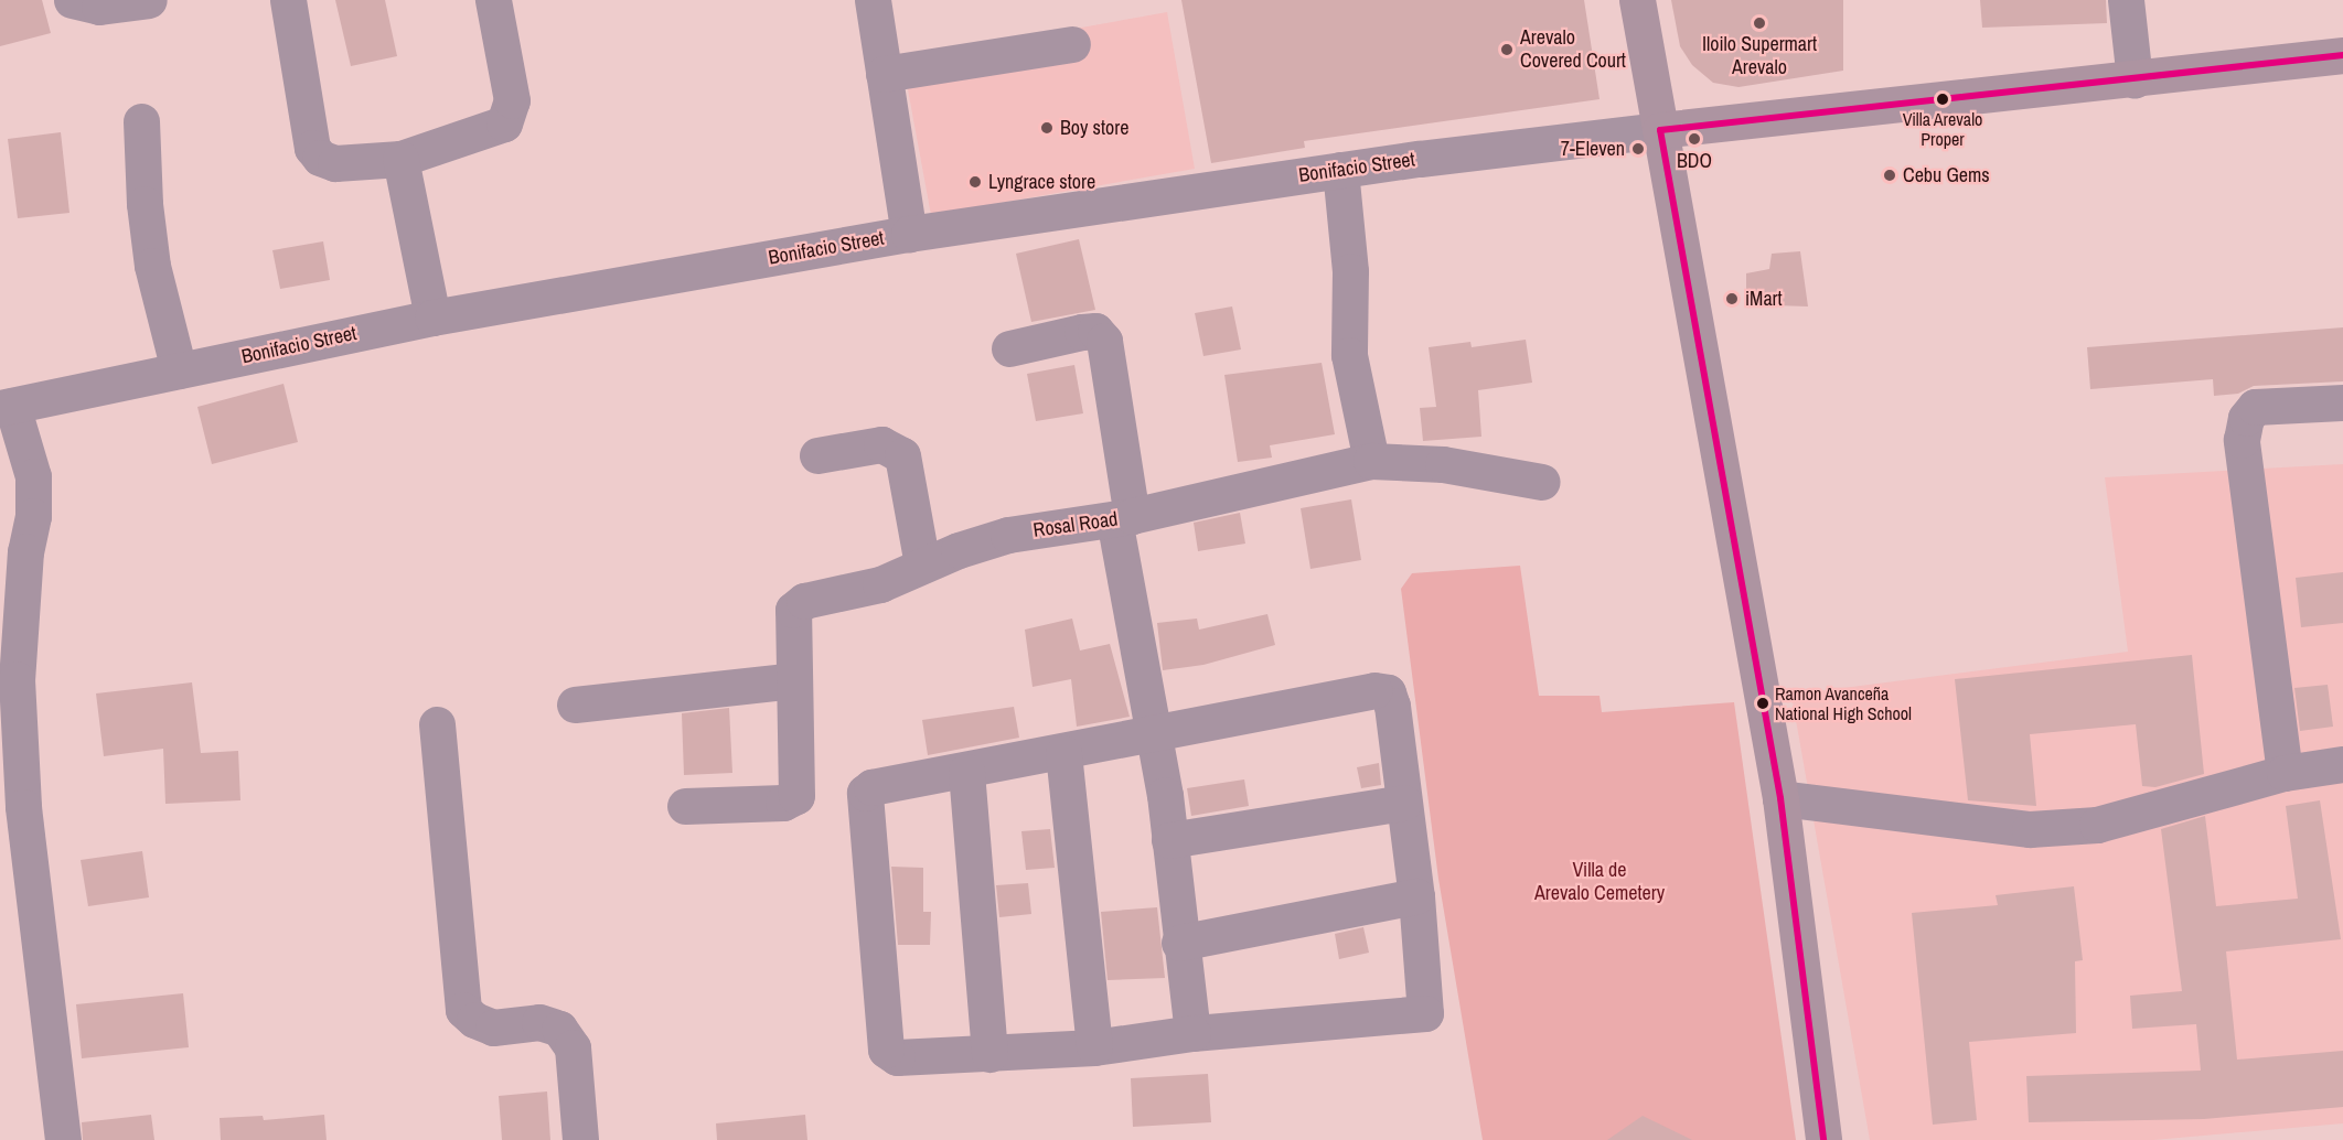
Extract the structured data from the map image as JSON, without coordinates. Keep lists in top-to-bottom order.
{
  "streets": {
    "street": ["Bonifacio Street", "Rosal Road"]
  },
  "parks": ["Villa de Arevalo Cemetery"],
  "places": [
    "Iloilo Supermart Arevalo",
    "Arevalo Covered Court",
    "Villa Arevalo Proper",
    "Boy store",
    "BDO",
    "7-Eleven",
    "Cebu Gems",
    "Lyngrace store",
    "iMart",
    "Ramon Avanceña National High School"
  ]
}
